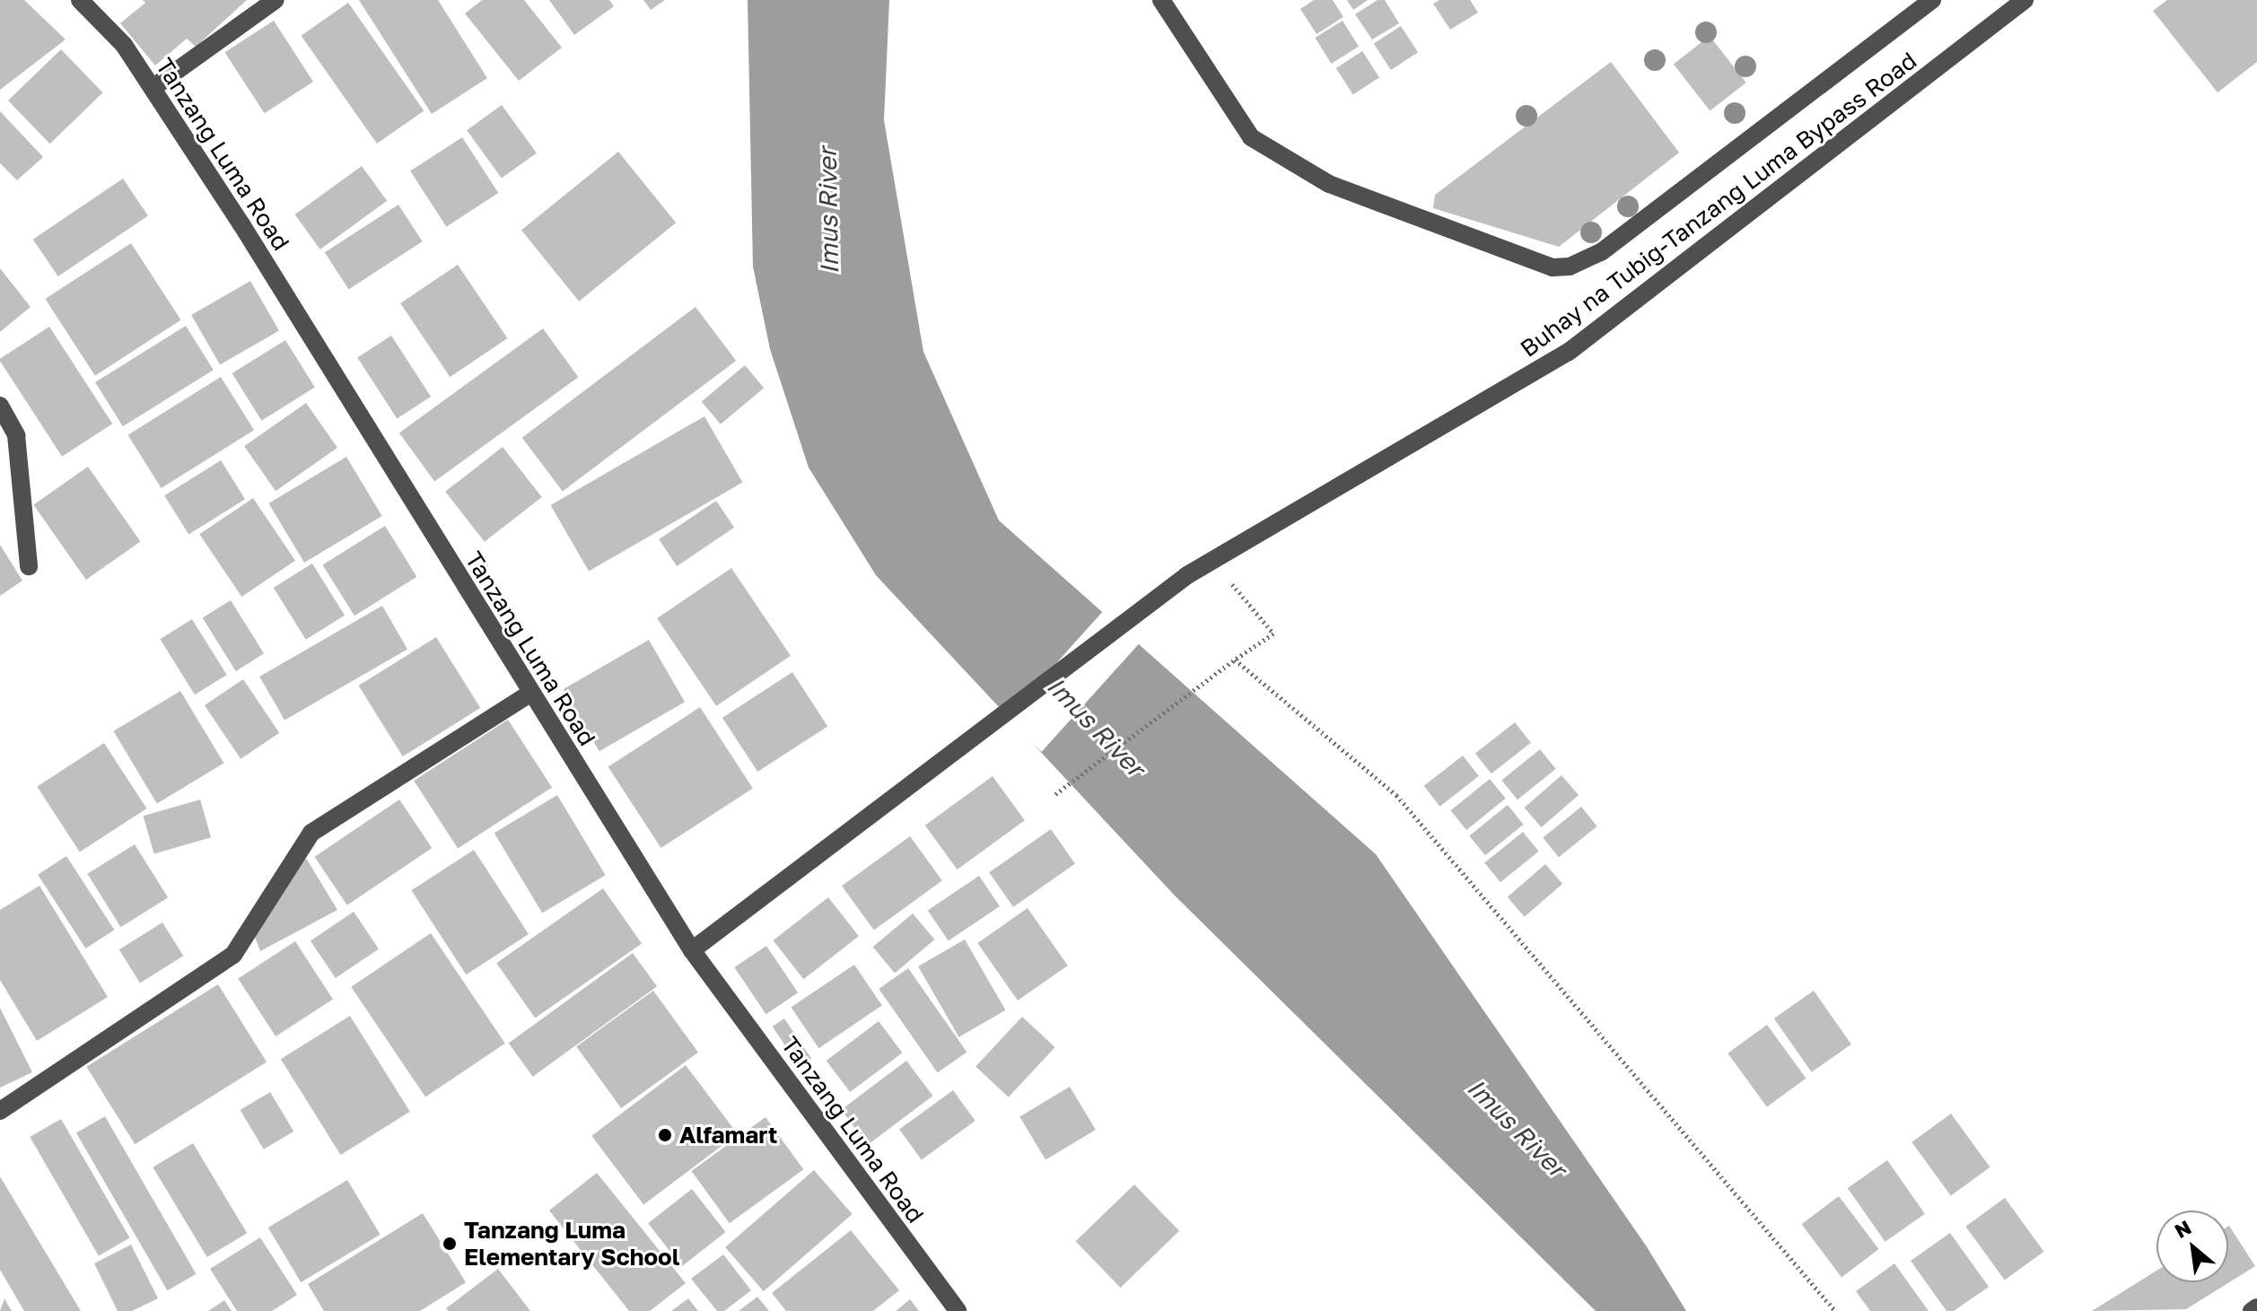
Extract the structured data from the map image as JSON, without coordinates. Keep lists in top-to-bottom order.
{
  "streets": {
    "street": ["Tanzang Luma Road", "Buhay na Tubig-Tanzang Luma Bypass Road"]
  },
  "crossings": [
    ["Tanzang Luma Road", "Buhay na Tubig-Tanzang Luma Bypass Road"]
  ],
  "water": ["Imus River"],
  "places": ["Alfamart", "Tanzang Luma Elementary School"],
  "north": "top left"
}
